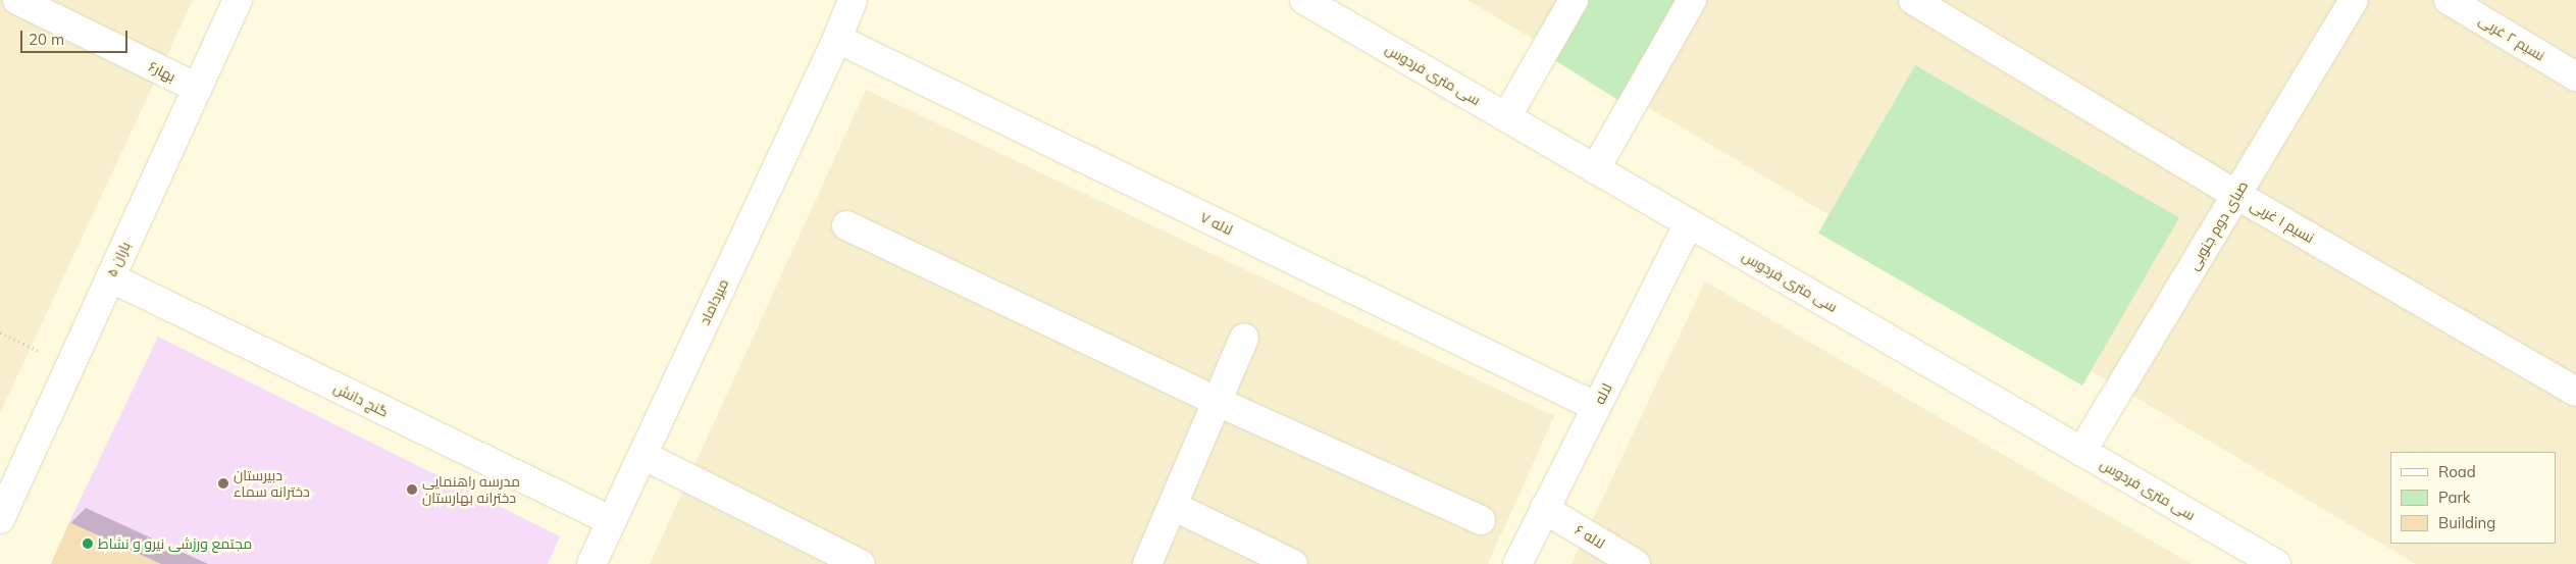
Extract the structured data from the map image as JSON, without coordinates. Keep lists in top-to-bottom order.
{
  "streets": {
    "street": [
      "نسیم ۲ غربی",
      "بهار۶",
      "سی متری فردوس",
      "نسیم ۱ غربی",
      "لاله ۷",
      "صبای دوم جنوبی",
      "باران ۵",
      "میرداماد",
      "لاله",
      "گنج دانش",
      "لاله ۶"
    ]
  },
  "crossings": [
    ["بهار۶", "باران ۵"],
    ["سی متری فردوس", "صبای دوم جنوبی"],
    ["سی متری فردوس", "لاله"],
    ["نسیم ۱ غربی", "صبای دوم جنوبی"],
    ["لاله ۷", "میرداماد"],
    ["لاله ۷", "لاله"],
    ["باران ۵", "گنج دانش"],
    ["میرداماد", "گنج دانش"],
    ["لاله", "لاله ۶"]
  ],
  "places": ["دبیرستان دخترانه سماء", "مدرسه راهنمایی دخترانه بهارستان", "مجتمع ورزشی نیرو و نشاط"],
  "legend": ["Road", "Park", "Building"],
  "scale_bar": "20 m"
}
